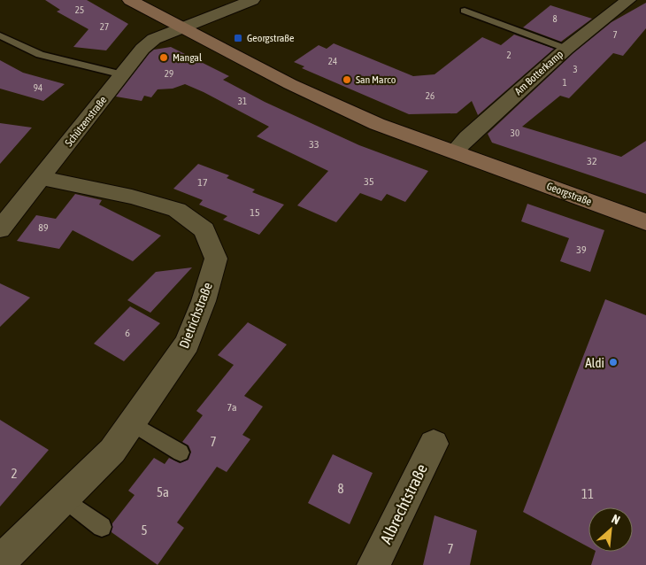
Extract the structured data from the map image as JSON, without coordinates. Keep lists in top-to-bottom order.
{
  "streets": {
    "main road": ["Georgstraße"],
    "street": [
      "Am Botterkamp",
      "Schützenstraße",
      "Dietrichstraße",
      "Albrechtstraße"
    ]
  },
  "crossings": [
    ["Am Botterkamp", "Georgstraße"],
    ["Schützenstraße", "Georgstraße"],
    ["Schützenstraße", "Dietrichstraße"]
  ],
  "places": {
    "transit": ["Georgstraße"],
    "other": ["Mangal", "San Marco", "Aldi"]
  },
  "house_numbers": [
    "25",
    "8",
    "27",
    "7",
    "2",
    "24",
    "3",
    "29",
    "1",
    "94",
    "26",
    "31",
    "30",
    "33",
    "32",
    "35",
    "17",
    "15",
    "89",
    "39",
    "6",
    "7a",
    "7",
    "2",
    "8",
    "5a",
    "11",
    "5",
    "7"
  ],
  "north": "top right"
}
